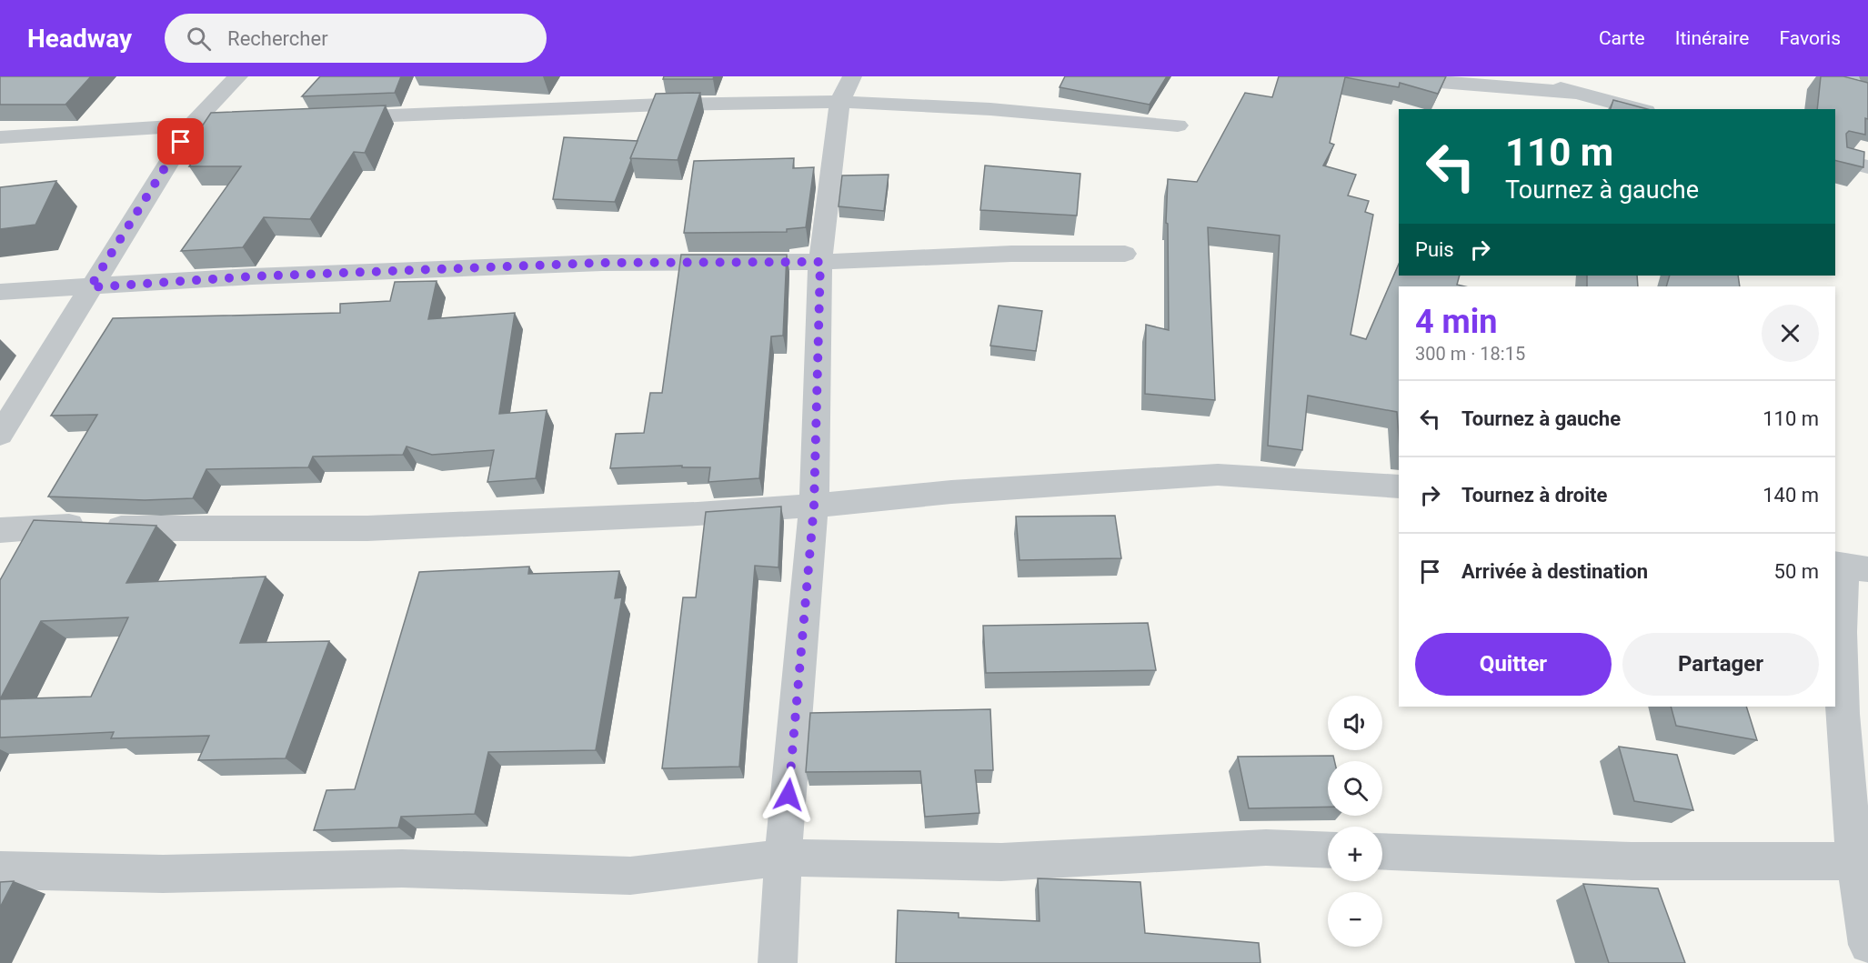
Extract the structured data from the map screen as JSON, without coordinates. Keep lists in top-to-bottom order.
{
  "page": {
    "header": "Headway",
    "search": "Rechercher",
    "nav": ["Carte", "Itinéraire", "Favoris"],
    "turn": ["110 m", "Tournez à gauche"],
    "then": "Puis",
    "heading": ["4 min", "300 m · 18:15"],
    "list": [
      {
        "name": "Tournez à gauche",
        "value": "110 m"
      },
      {
        "name": "Tournez à droite",
        "value": "140 m"
      },
      {
        "name": "Arrivée à destination",
        "value": "50 m"
      }
    ],
    "buttons": ["Quitter", "Partager"],
    "map_buttons": ["+", "−"]
  }
}
